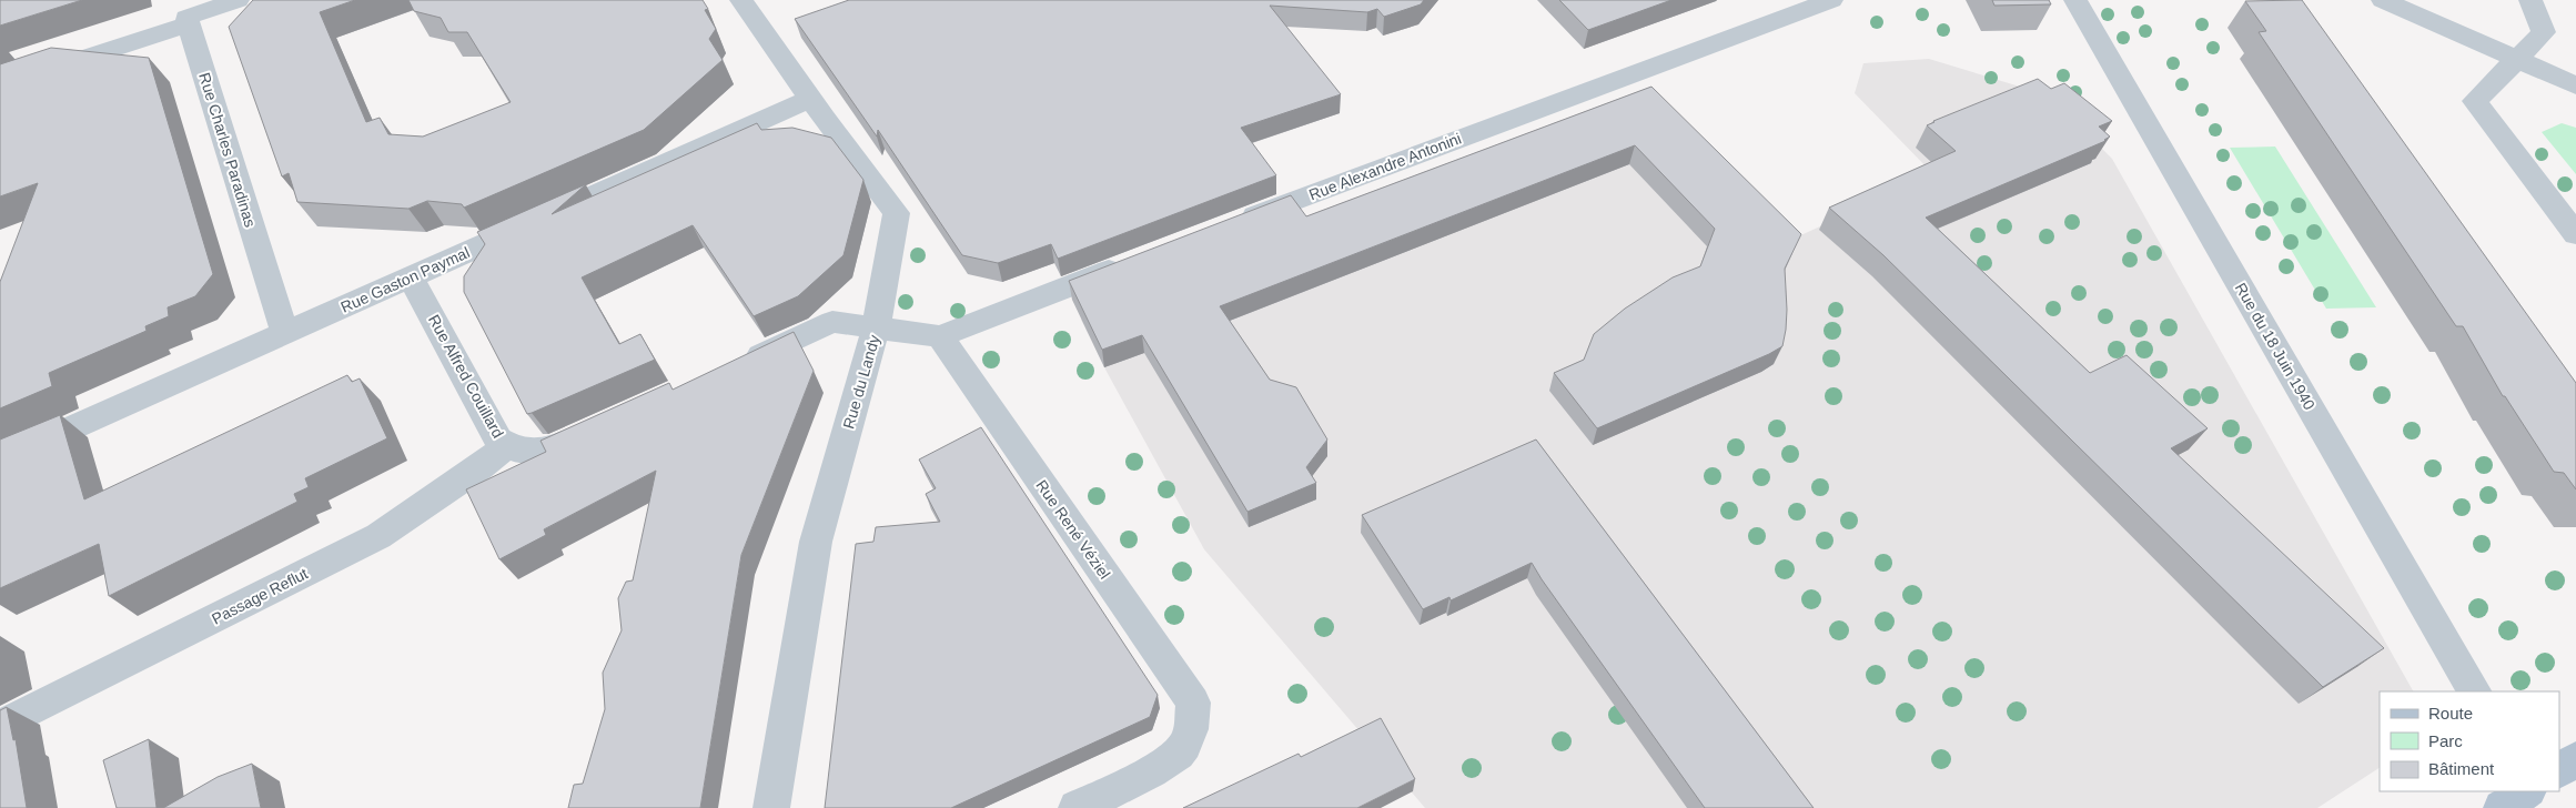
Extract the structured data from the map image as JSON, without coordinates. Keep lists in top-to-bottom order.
{
  "streets": {
    "street": [
      "Rue Charles Paradinas",
      "Rue Alexandre Antonini",
      "Rue Gaston Paymal",
      "Rue du 18 Juin 1940",
      "Rue Alfred Couillard",
      "Rue du Landy",
      "Rue René Véziel",
      "Passage Reflut"
    ]
  },
  "crossings": [
    ["Rue Charles Paradinas", "Rue Gaston Paymal"],
    ["Rue Gaston Paymal", "Rue Alfred Couillard"],
    ["Rue Gaston Paymal", "Rue du Landy"],
    ["Rue Alfred Couillard", "Passage Reflut"]
  ],
  "legend": ["Route", "Parc", "Bâtiment"]
}
